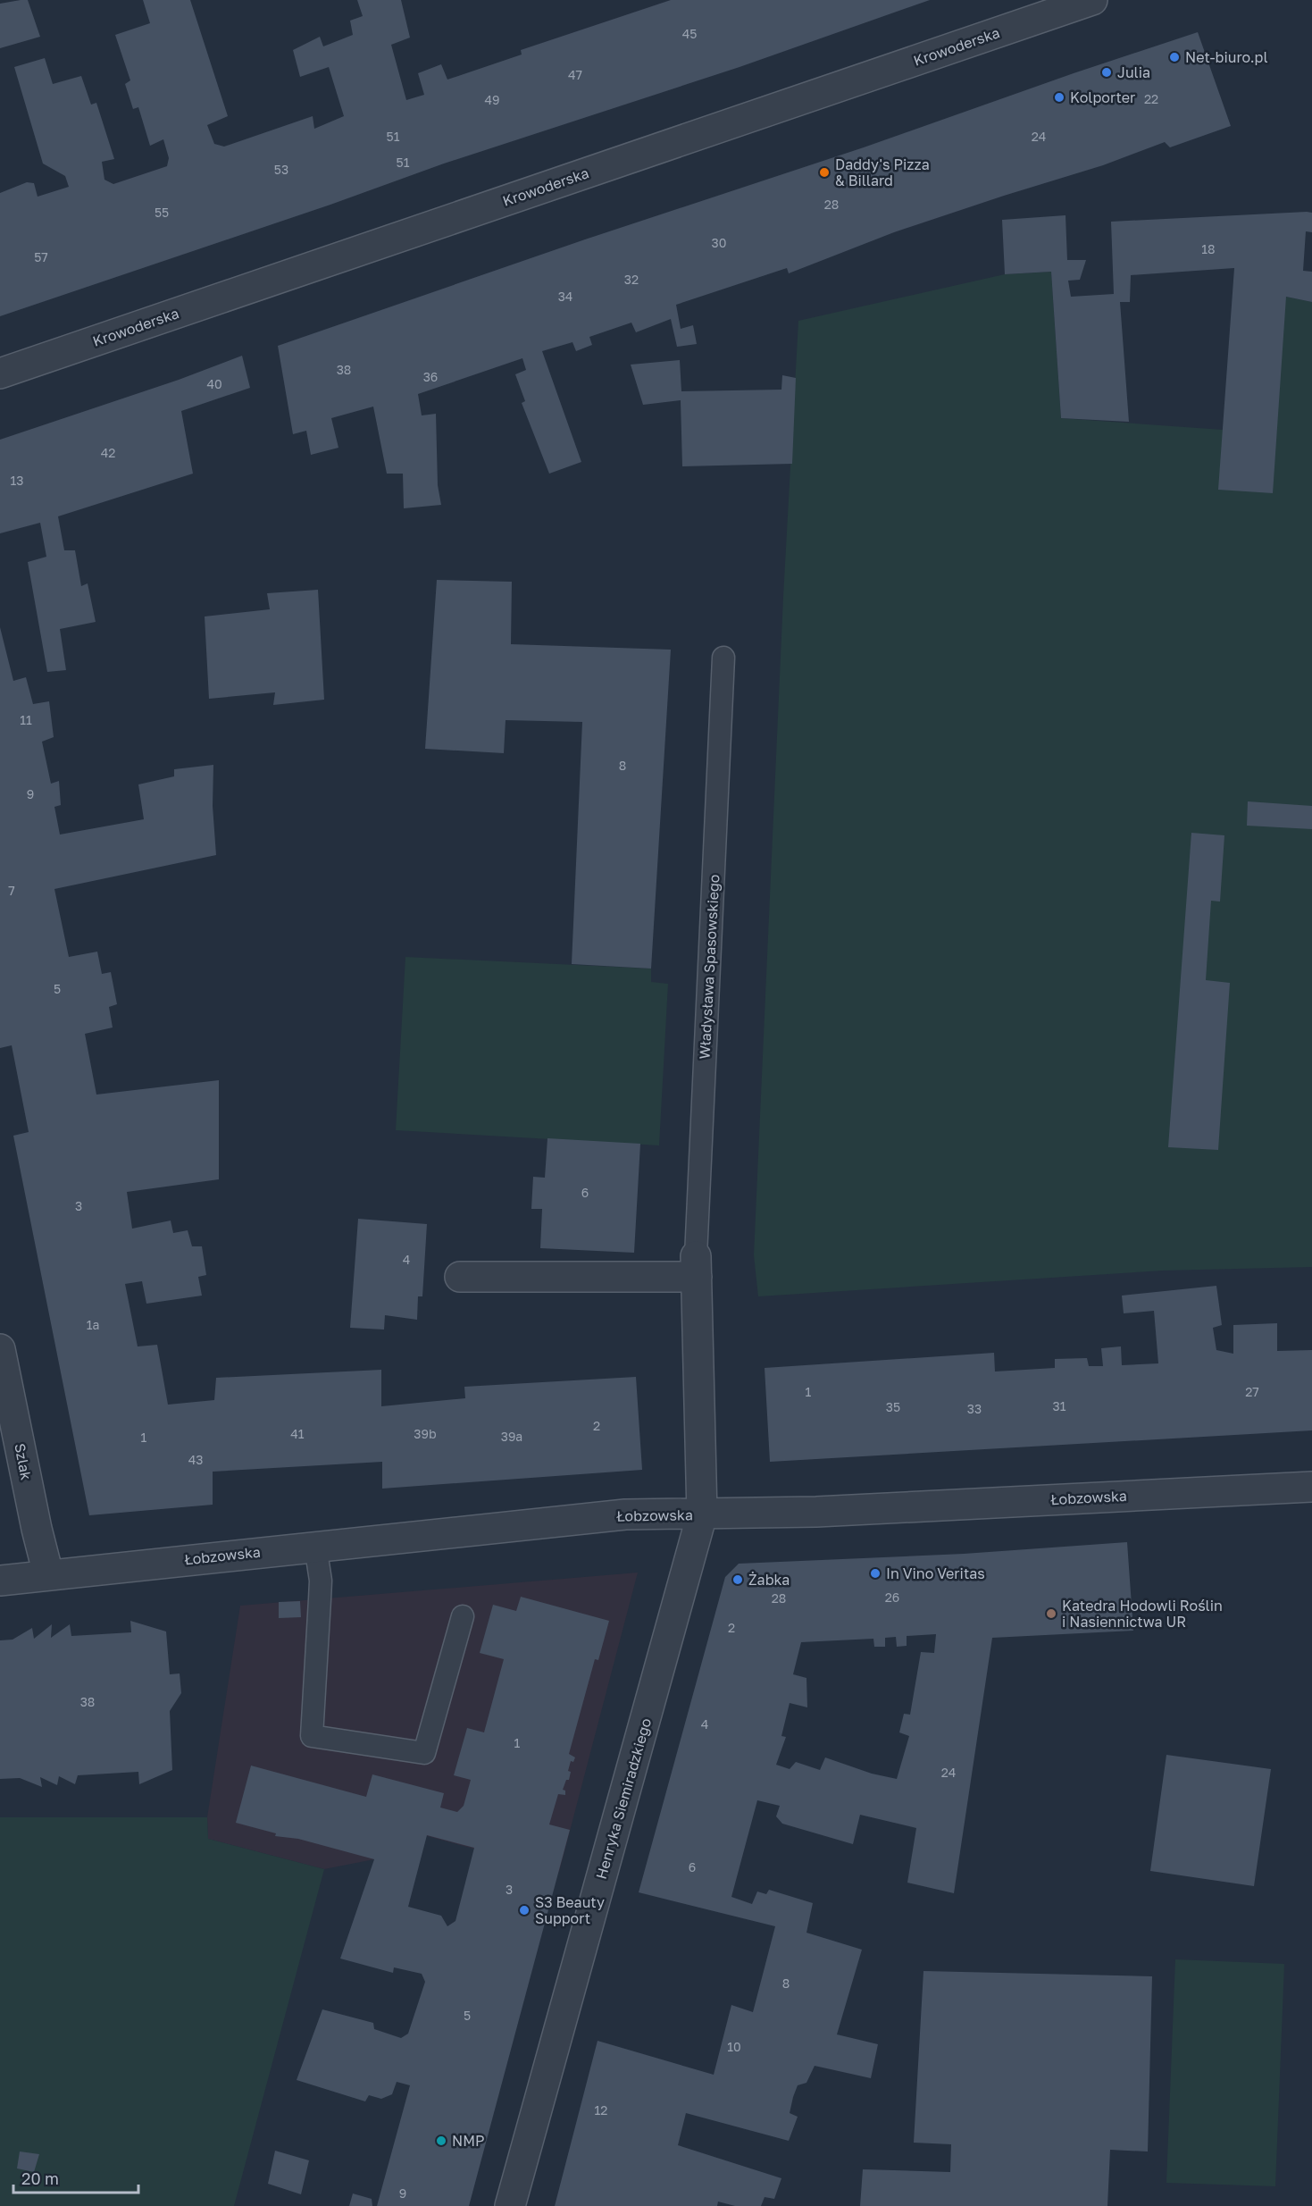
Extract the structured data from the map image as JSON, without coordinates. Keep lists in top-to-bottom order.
{
  "streets": {
    "street": [
      "Krowoderska",
      "Władysława Spasowskiego",
      "Szlak",
      "Łobzowska",
      "Henryka Siemiradzkiego"
    ]
  },
  "crossings": [
    ["Władysława Spasowskiego", "Łobzowska"],
    ["Władysława Spasowskiego", "Henryka Siemiradzkiego"],
    ["Szlak", "Łobzowska"],
    ["Łobzowska", "Henryka Siemiradzkiego"]
  ],
  "places": [
    "Net-biuro.pl",
    "Julia",
    "Kolporter",
    "Daddy's Pizza & Billard",
    "In Vino Veritas",
    "Żabka",
    "Katedra Hodowli Roślin i Nasiennictwa UR",
    "S3 Beauty Support",
    "NMP"
  ],
  "house_numbers": [
    "45",
    "47",
    "22",
    "49",
    "51",
    "24",
    "51",
    "53",
    "28",
    "55",
    "30",
    "18",
    "57",
    "32",
    "34",
    "38",
    "36",
    "40",
    "42",
    "13",
    "11",
    "8",
    "9",
    "7",
    "5",
    "6",
    "3",
    "4",
    "1a",
    "1",
    "27",
    "31",
    "35",
    "33",
    "2",
    "41",
    "39b",
    "39a",
    "1",
    "43",
    "26",
    "28",
    "2",
    "38",
    "4",
    "1",
    "24",
    "6",
    "3",
    "8",
    "5",
    "10",
    "12",
    "9"
  ],
  "scale_bar": "20 m"
}
